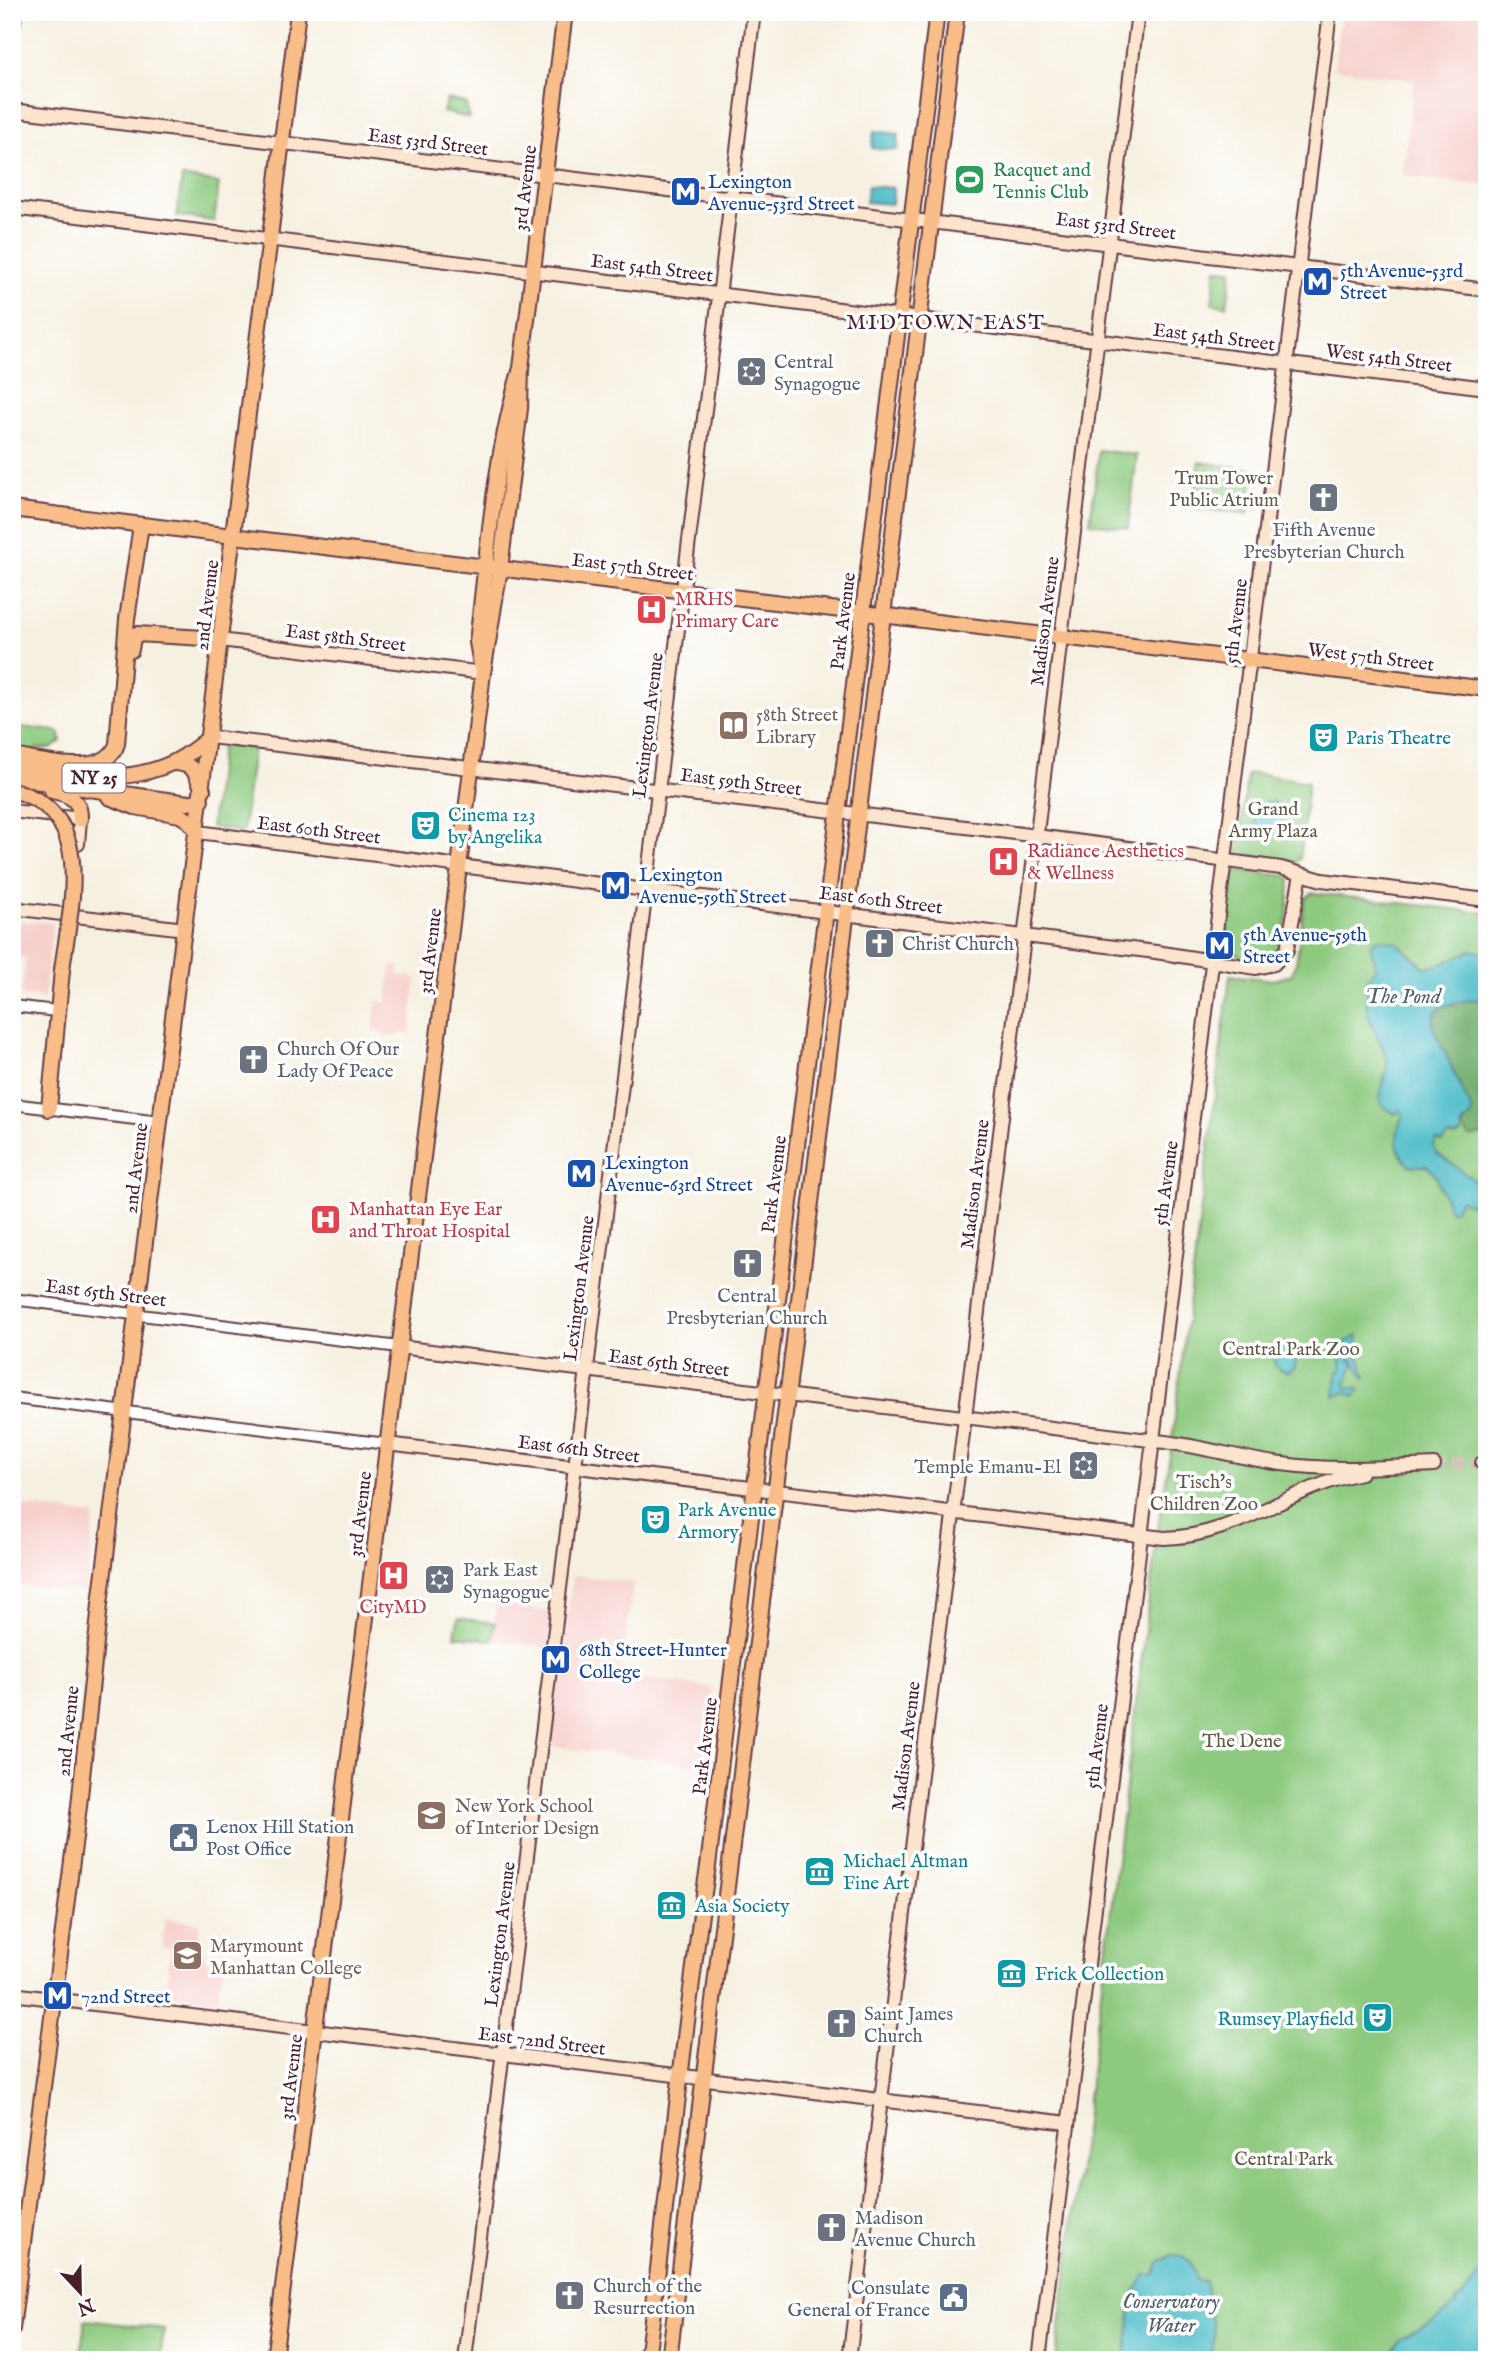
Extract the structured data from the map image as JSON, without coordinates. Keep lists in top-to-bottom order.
{
  "streets": {
    "main road": [
      "East 53rd Street",
      "3rd Avenue",
      "East 54th Street",
      "West 54th Street",
      "East 57th Street",
      "2nd Avenue",
      "Park Avenue",
      "Madison Avenue",
      "5th Avenue",
      "East 58th Street",
      "West 57th Street",
      "Lexington Avenue",
      "NY 25",
      "East 59th Street",
      "East 60th Street",
      "East 65th Street",
      "East 66th Street",
      "East 72nd Street"
    ]
  },
  "crossings": [
    ["East 53rd Street", "3rd Avenue"],
    ["East 53rd Street", "2nd Avenue"],
    ["East 53rd Street", "Park Avenue"],
    ["East 53rd Street", "Madison Avenue"],
    ["East 53rd Street", "5th Avenue"],
    ["East 53rd Street", "Lexington Avenue"],
    ["3rd Avenue", "East 54th Street"],
    ["3rd Avenue", "East 57th Street"],
    ["3rd Avenue", "East 58th Street"],
    ["3rd Avenue", "East 59th Street"],
    ["3rd Avenue", "East 60th Street"],
    ["3rd Avenue", "East 65th Street"],
    ["3rd Avenue", "East 66th Street"],
    ["3rd Avenue", "East 72nd Street"],
    ["East 54th Street", "West 54th Street"],
    ["East 54th Street", "2nd Avenue"],
    ["East 54th Street", "Park Avenue"],
    ["East 54th Street", "Madison Avenue"],
    ["East 54th Street", "5th Avenue"],
    ["East 54th Street", "Lexington Avenue"],
    ["West 54th Street", "5th Avenue"],
    ["East 57th Street", "2nd Avenue"],
    ["East 57th Street", "Park Avenue"],
    ["East 57th Street", "Madison Avenue"],
    ["East 57th Street", "5th Avenue"],
    ["East 57th Street", "West 57th Street"],
    ["East 57th Street", "Lexington Avenue"],
    ["2nd Avenue", "East 58th Street"],
    ["2nd Avenue", "NY 25"],
    ["2nd Avenue", "East 59th Street"],
    ["2nd Avenue", "East 60th Street"],
    ["2nd Avenue", "East 65th Street"],
    ["2nd Avenue", "East 66th Street"],
    ["2nd Avenue", "East 72nd Street"],
    ["Park Avenue", "East 59th Street"],
    ["Park Avenue", "East 60th Street"],
    ["Park Avenue", "East 65th Street"],
    ["Park Avenue", "East 66th Street"],
    ["Park Avenue", "East 72nd Street"],
    ["Madison Avenue", "East 59th Street"],
    ["Madison Avenue", "East 60th Street"],
    ["Madison Avenue", "East 65th Street"],
    ["Madison Avenue", "East 66th Street"],
    ["Madison Avenue", "East 72nd Street"],
    ["5th Avenue", "West 57th Street"],
    ["5th Avenue", "East 59th Street"],
    ["5th Avenue", "East 60th Street"],
    ["5th Avenue", "East 65th Street"],
    ["5th Avenue", "East 66th Street"],
    ["5th Avenue", "East 72nd Street"],
    ["Lexington Avenue", "East 59th Street"],
    ["Lexington Avenue", "East 60th Street"],
    ["Lexington Avenue", "East 65th Street"],
    ["Lexington Avenue", "East 66th Street"],
    ["Lexington Avenue", "East 72nd Street"],
    ["NY 25", "East 59th Street"],
    ["NY 25", "East 60th Street"],
    ["East 59th Street", "East 60th Street"],
    ["East 65th Street", "East 66th Street"]
  ],
  "districts": ["MIDTOWN EAST"],
  "water": ["The Pond", "Conservatory Water"],
  "parks": [
    "Trum Tower Public Atrium",
    "Grand Army Plaza",
    "Central Park Zoo",
    "Tisch's Children Zoo",
    "The Dene",
    "Central Park"
  ],
  "places": {
    "sports": ["Racquet and Tennis Club"],
    "metro station": [
      "Lexington Avenue–53rd Street",
      "5th Avenue–53rd Street",
      "Lexington Avenue–59th Street",
      "5th Avenue–59th Street",
      "Lexington Avenue–63rd Street",
      "68th Street–Hunter College",
      "72nd Street"
    ],
    "synagogue": ["Central Synagogue", "Temple Emanu-El", "Park East Synagogue"],
    "church": [
      "Fifth Avenue Presbyterian Church",
      "Christ Church",
      "Church Of Our Lady Of Peace",
      "Central Presbyterian Church",
      "Saint James Church",
      "Madison Avenue Church",
      "Church of the Resurrection"
    ],
    "hospital": [
      "MRHS Primary Care",
      "Radiance Aesthetics & Wellness",
      "Manhattan Eye Ear and Throat Hospital",
      "CityMD"
    ],
    "library": ["58th Street Library"],
    "theatre": [
      "Paris Theatre",
      "Cinema 123 by Angelika",
      "Park Avenue Armory",
      "Rumsey Playfield"
    ],
    "school or university": ["New York School of Interior Design", "Marymount Manhattan College"],
    "public building": ["Lenox Hill Station Post Office", "Consulate General of France"],
    "museum": ["Michael Altman Fine Art", "Asia Society", "Frick Collection"]
  },
  "north": "bottom"
}
